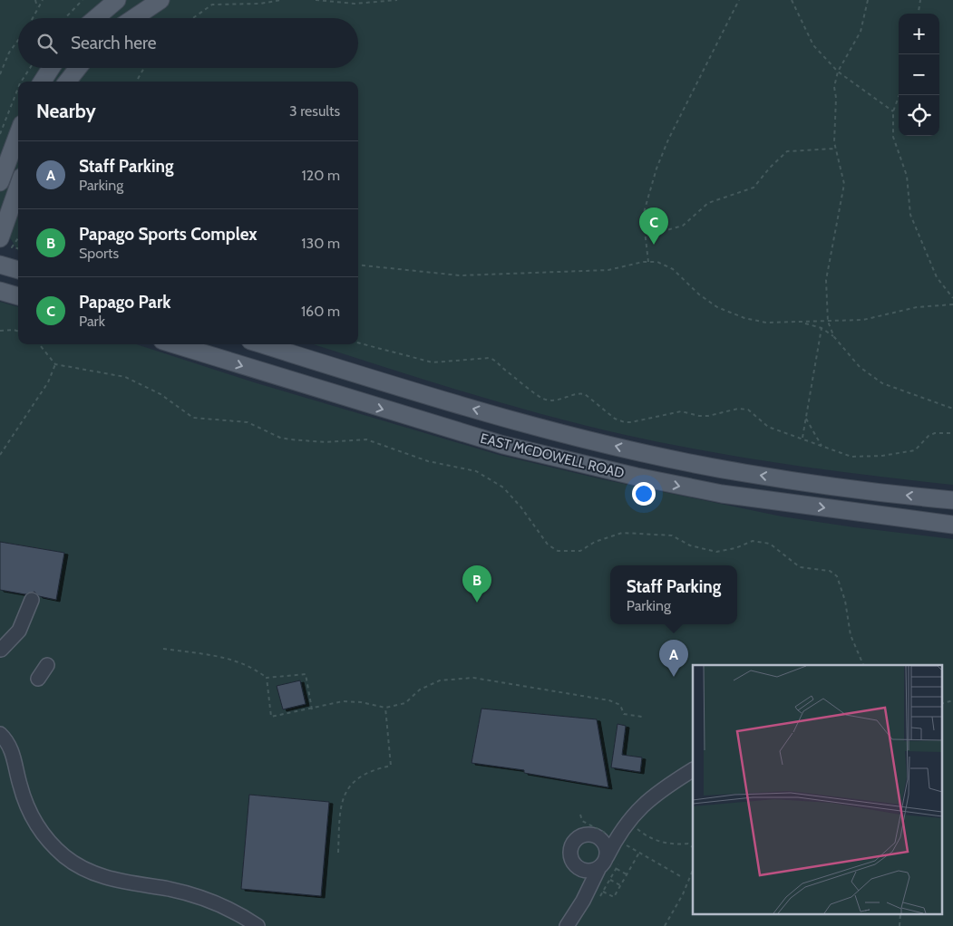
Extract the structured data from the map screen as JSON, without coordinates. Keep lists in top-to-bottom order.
{
  "streets": {
    "main road": ["EAST MCDOWELL ROAD"]
  },
  "page": {
    "map_buttons": ["+", "−"],
    "search": "Search here",
    "heading": ["Nearby", "3 results"],
    "list": [
      {
        "mark": "A",
        "name": "Staff Parking",
        "note": "Parking",
        "value": "120 m"
      },
      {
        "mark": "B",
        "name": "Papago Sports Complex",
        "note": "Sports",
        "value": "130 m"
      },
      {
        "mark": "C",
        "name": "Papago Park",
        "note": "Park",
        "value": "160 m"
      }
    ],
    "pins": ["C", "B", "A"],
    "popup": ["Staff Parking", "Parking"]
  }
}
